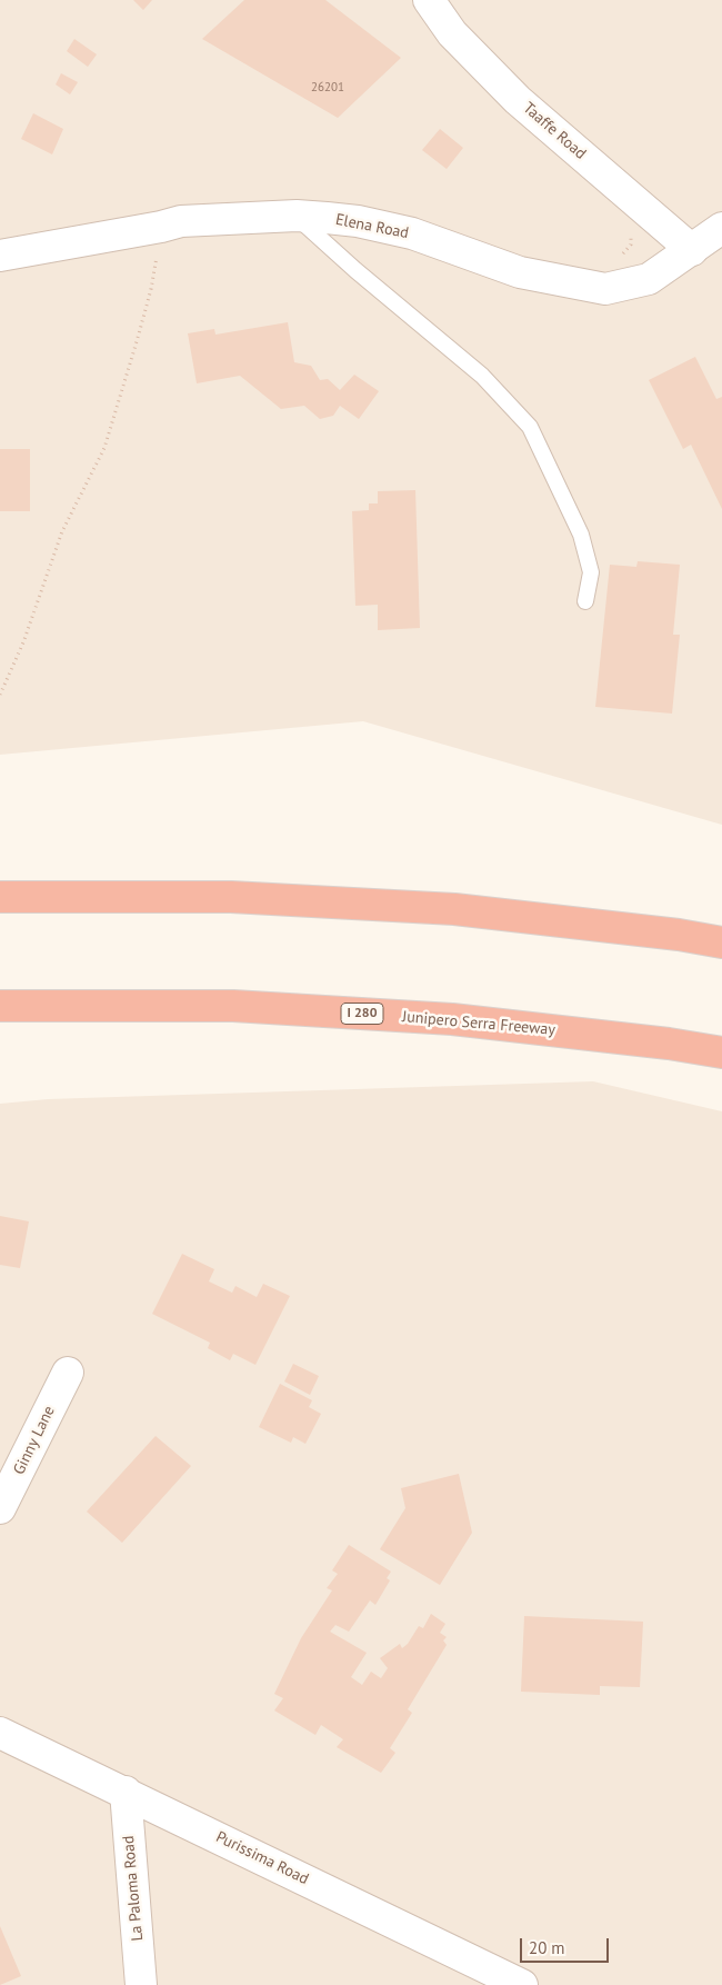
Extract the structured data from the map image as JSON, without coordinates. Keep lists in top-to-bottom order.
{
  "streets": {
    "highway": ["I 280", "Junipero Serra Freeway"],
    "street": [
      "Taaffe Road",
      "Elena Road",
      "Ginny Lane",
      "Purissima Road",
      "La Paloma Road"
    ]
  },
  "crossings": [
    ["Taaffe Road", "Elena Road"],
    ["Purissima Road", "La Paloma Road"]
  ],
  "house_numbers": ["26201"],
  "scale_bar": "20 m"
}
